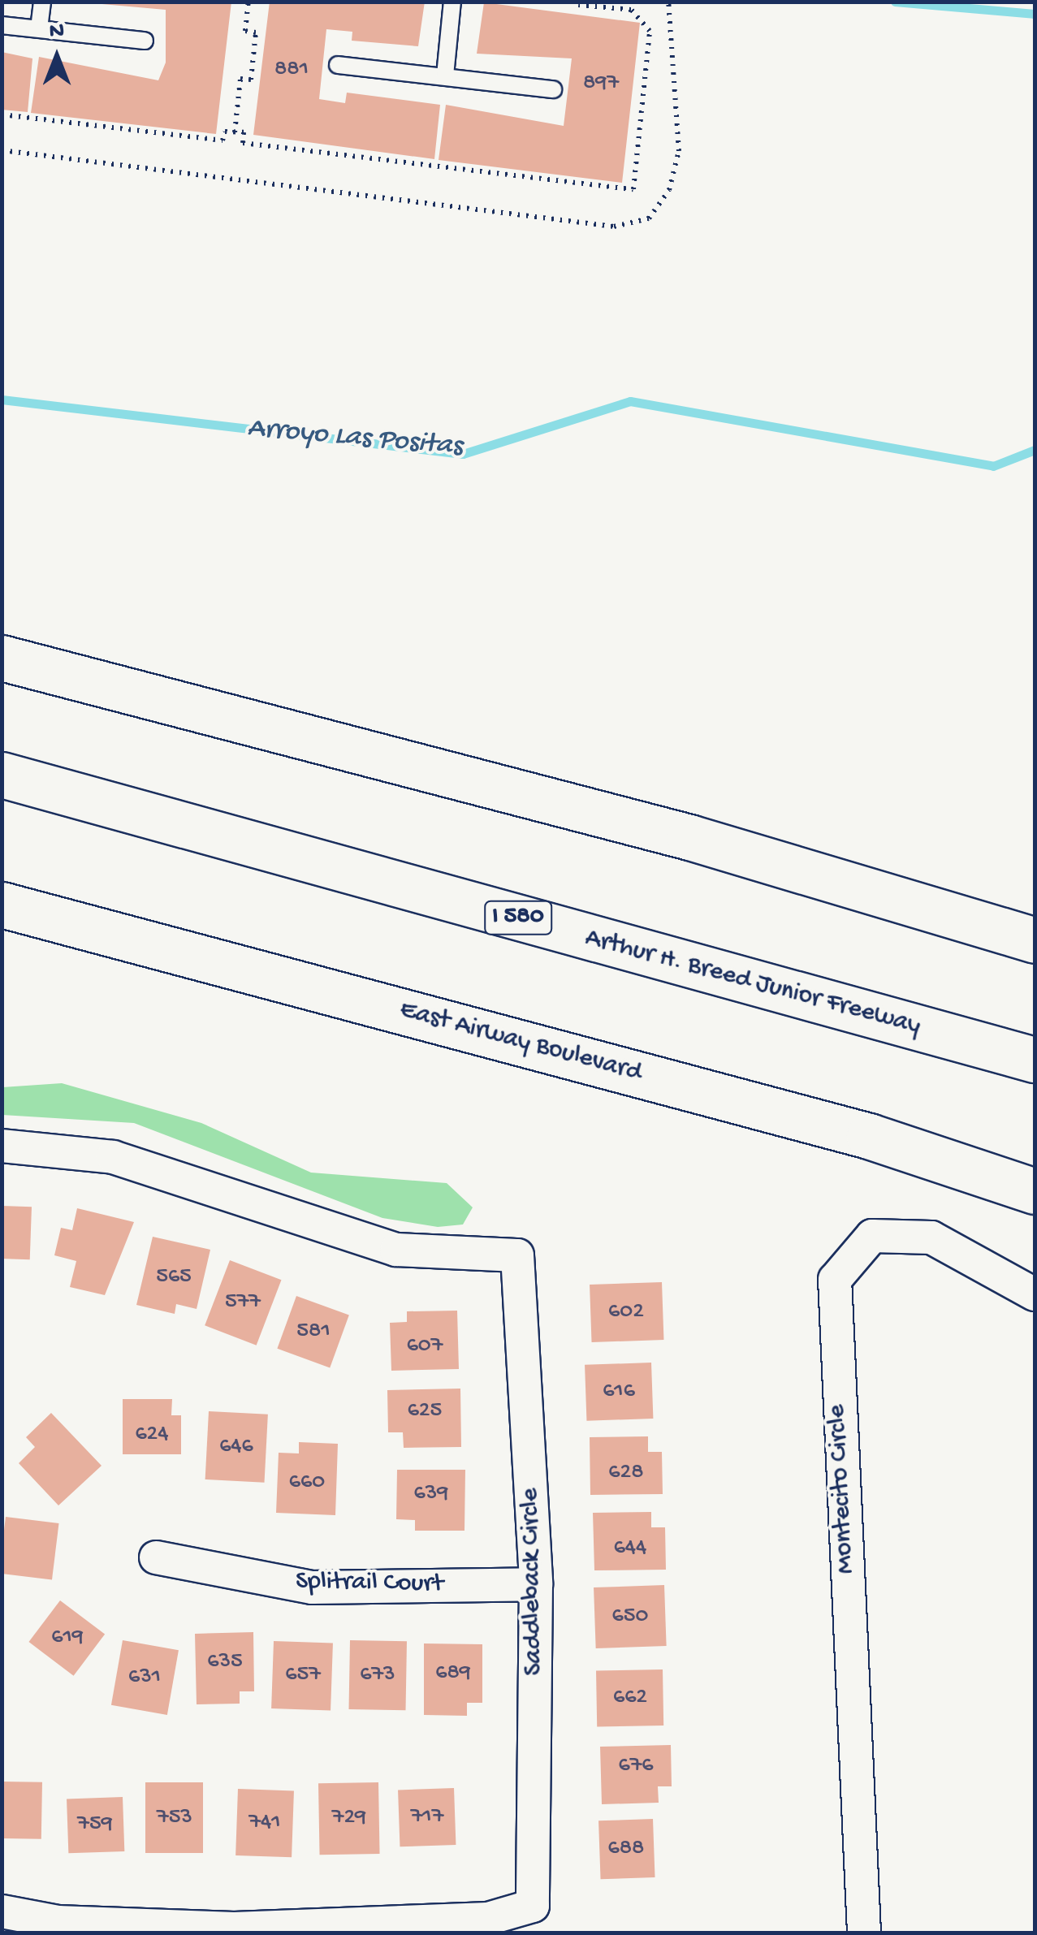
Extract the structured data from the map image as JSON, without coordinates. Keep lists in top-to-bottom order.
{
  "streets": {
    "main road": ["I 580", "Arthur H. Breed Junior Freeway", "East Airway Boulevard"],
    "street": ["Montecito Circle", "Saddleback Circle", "Splitrail Court"]
  },
  "crossings": [
    ["Saddleback Circle", "Splitrail Court"]
  ],
  "water": ["Arroyo Las Positas"],
  "house_numbers": [
    "881",
    "897",
    "565",
    "577",
    "602",
    "581",
    "607",
    "616",
    "625",
    "624",
    "646",
    "628",
    "660",
    "639",
    "644",
    "650",
    "619",
    "635",
    "689",
    "657",
    "673",
    "631",
    "662",
    "676",
    "717",
    "753",
    "729",
    "741",
    "759",
    "688"
  ],
  "north": "top"
}
